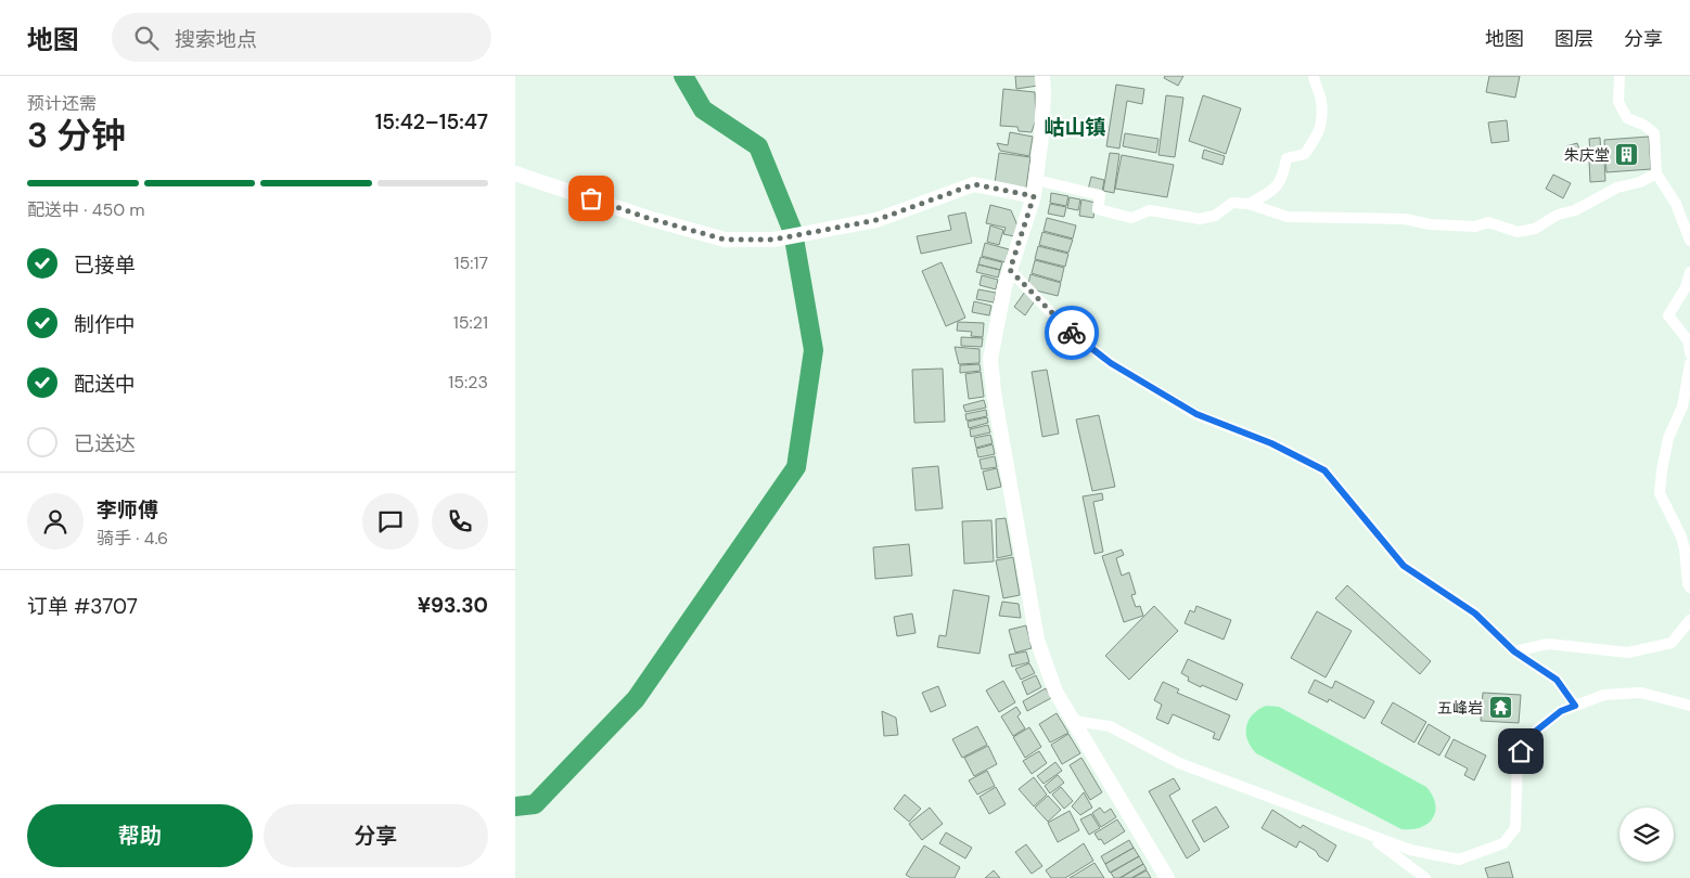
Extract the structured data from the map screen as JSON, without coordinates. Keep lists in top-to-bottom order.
{
  "districts": ["岵山镇"],
  "places": {
    "building": ["朱庆堂"],
    "temple": ["五峰岩"]
  },
  "page": {
    "header": "地图",
    "search": "搜索地点",
    "nav": ["地图", "图层", "分享"],
    "heading": ["3 分钟", "预计还需", "15:42–15:47"],
    "panel": [
      "李师傅",
      "骑手 · 4.6",
      "订单 #3707",
      "¥93.30"
    ],
    "bar": "配送中 · 450 m",
    "list": [
      ["已接单", "15:17"],
      ["制作中", "15:21"],
      ["配送中", "15:23"],
      "已送达"
    ],
    "buttons": ["帮助", "分享"]
  }
}
